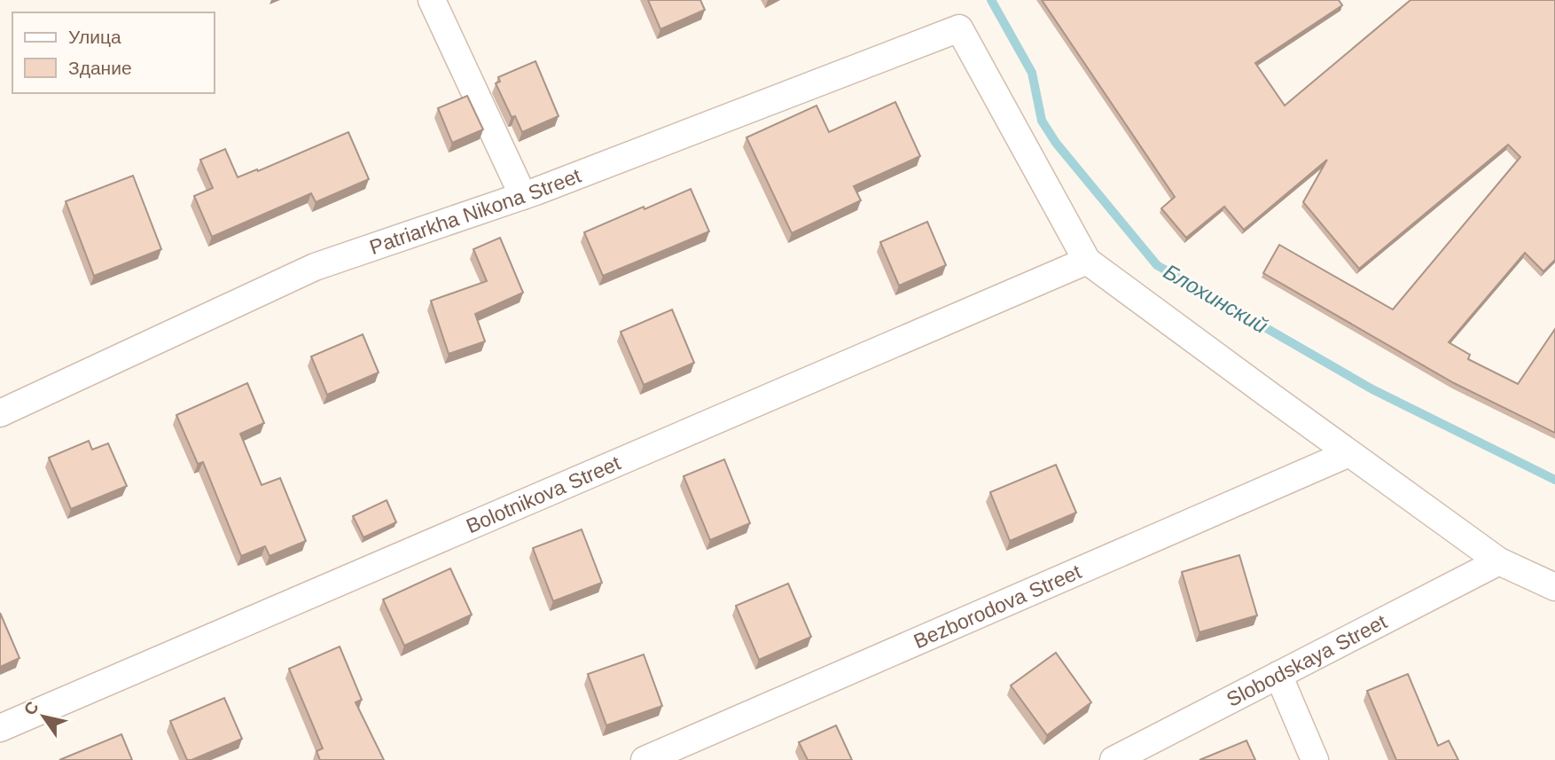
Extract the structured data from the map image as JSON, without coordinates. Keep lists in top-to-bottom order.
{
  "streets": {
    "street": [
      "Patriarkha Nikona Street",
      "Bolotnikova Street",
      "Bezborodova Street",
      "Slobodskaya Street"
    ]
  },
  "crossings": [
    ["Patriarkha Nikona Street", "Bolotnikova Street"]
  ],
  "water": ["Блохинский"],
  "legend": ["Улица", "Здание"],
  "north": "top left"
}
